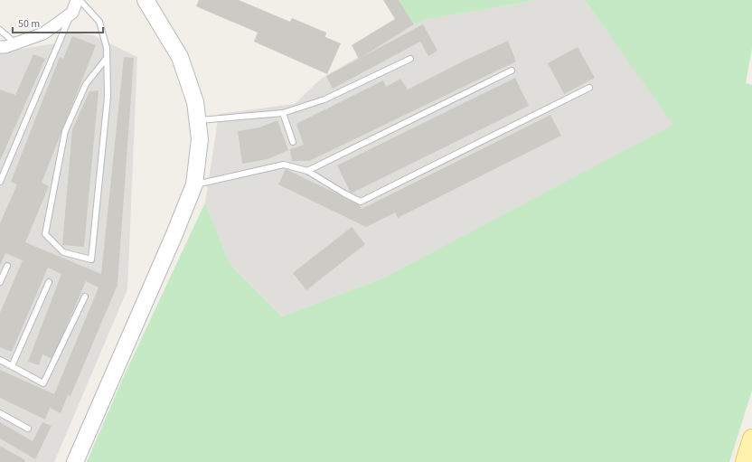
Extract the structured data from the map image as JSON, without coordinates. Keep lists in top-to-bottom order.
{
  "scale_bar": "50 m"
}
